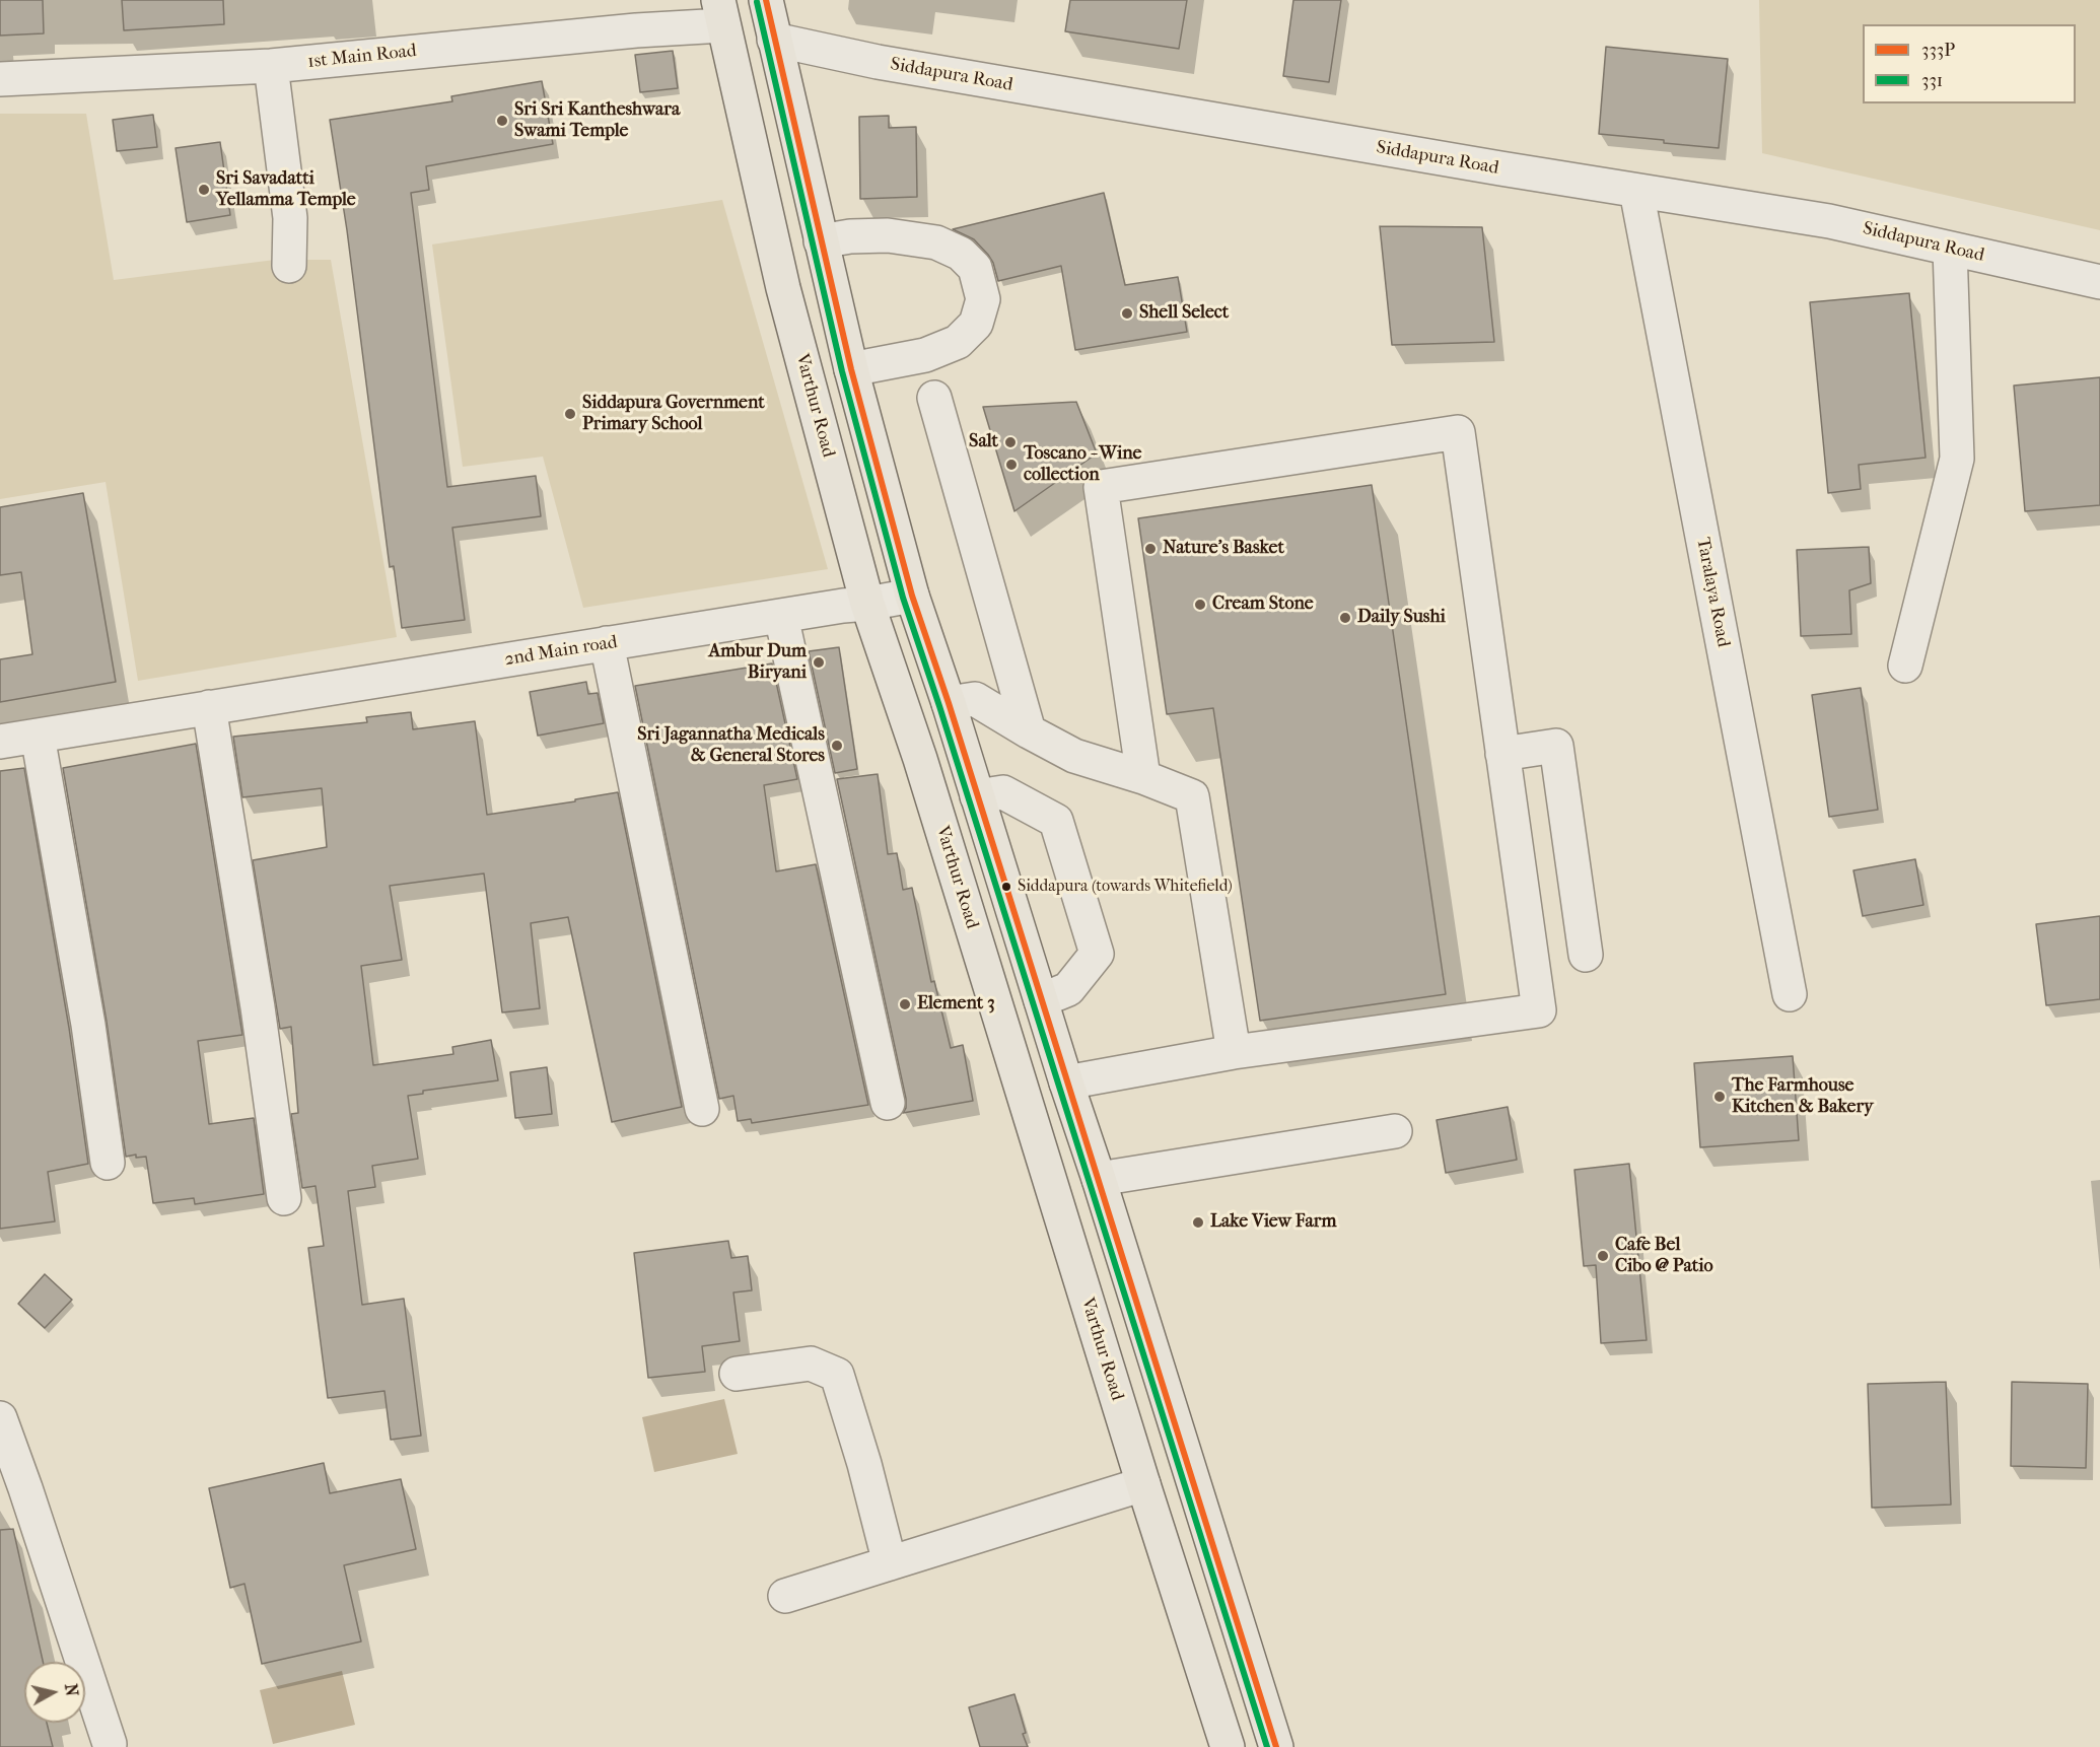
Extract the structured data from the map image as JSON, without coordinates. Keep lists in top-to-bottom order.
{
  "streets": {
    "main road": ["Varthur Road"],
    "street": [
      "1st Main Road",
      "Siddapura Road",
      "Taralaya Road",
      "2nd Main road"
    ]
  },
  "crossings": [
    ["1st Main Road", "Varthur Road"],
    ["Siddapura Road", "Taralaya Road"],
    ["Varthur Road", "2nd Main road"]
  ],
  "places": [
    "Sri Sri Kantheshwara Swami Temple",
    "Sri Savadatti Yellamma Temple",
    "Shell Select",
    "Siddapura Government Primary School",
    "Salt",
    "Toscano - Wine collection",
    "Nature's Basket",
    "Cream Stone",
    "Daily Sushi",
    "Ambur Dum Biryani",
    "Sri Jagannatha Medicals & General Stores",
    "Siddapura (towards Whitefield)",
    "Element 3",
    "The Farmhouse Kitchen & Bakery",
    "Lake View Farm",
    "Cafe Bel Cibo @ Patio"
  ],
  "lines": ["transit line 333P", "transit line 331"],
  "legend": ["333P", "331"],
  "north": "right"
}
